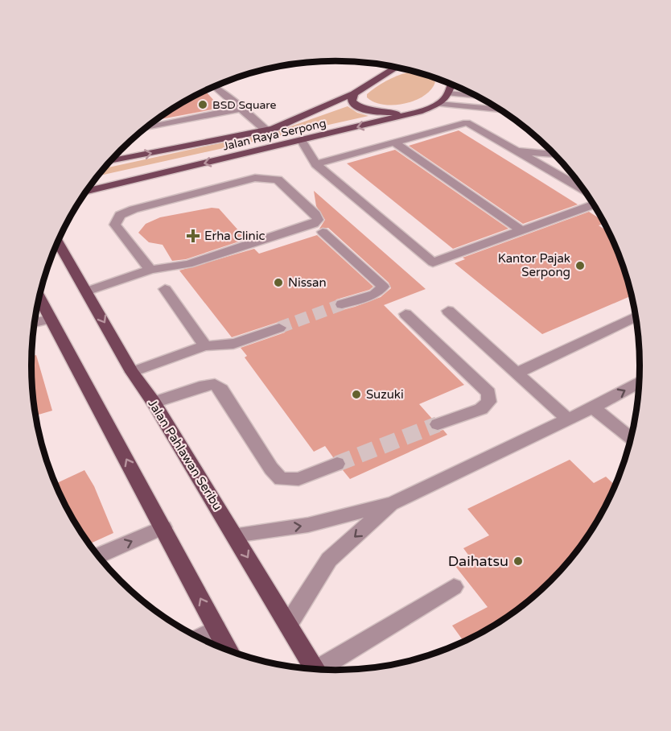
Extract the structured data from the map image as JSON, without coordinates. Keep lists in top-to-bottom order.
{
  "streets": {
    "main road": ["Jalan Raya Serpong", "Jalan Pahlawan Seribu"]
  },
  "places": {
    "other": [
      "BSD Square",
      "Kantor Pajak Serpong",
      "Nissan",
      "Suzuki",
      "Daihatsu"
    ],
    "health": ["Erha Clinic"]
  }
}
